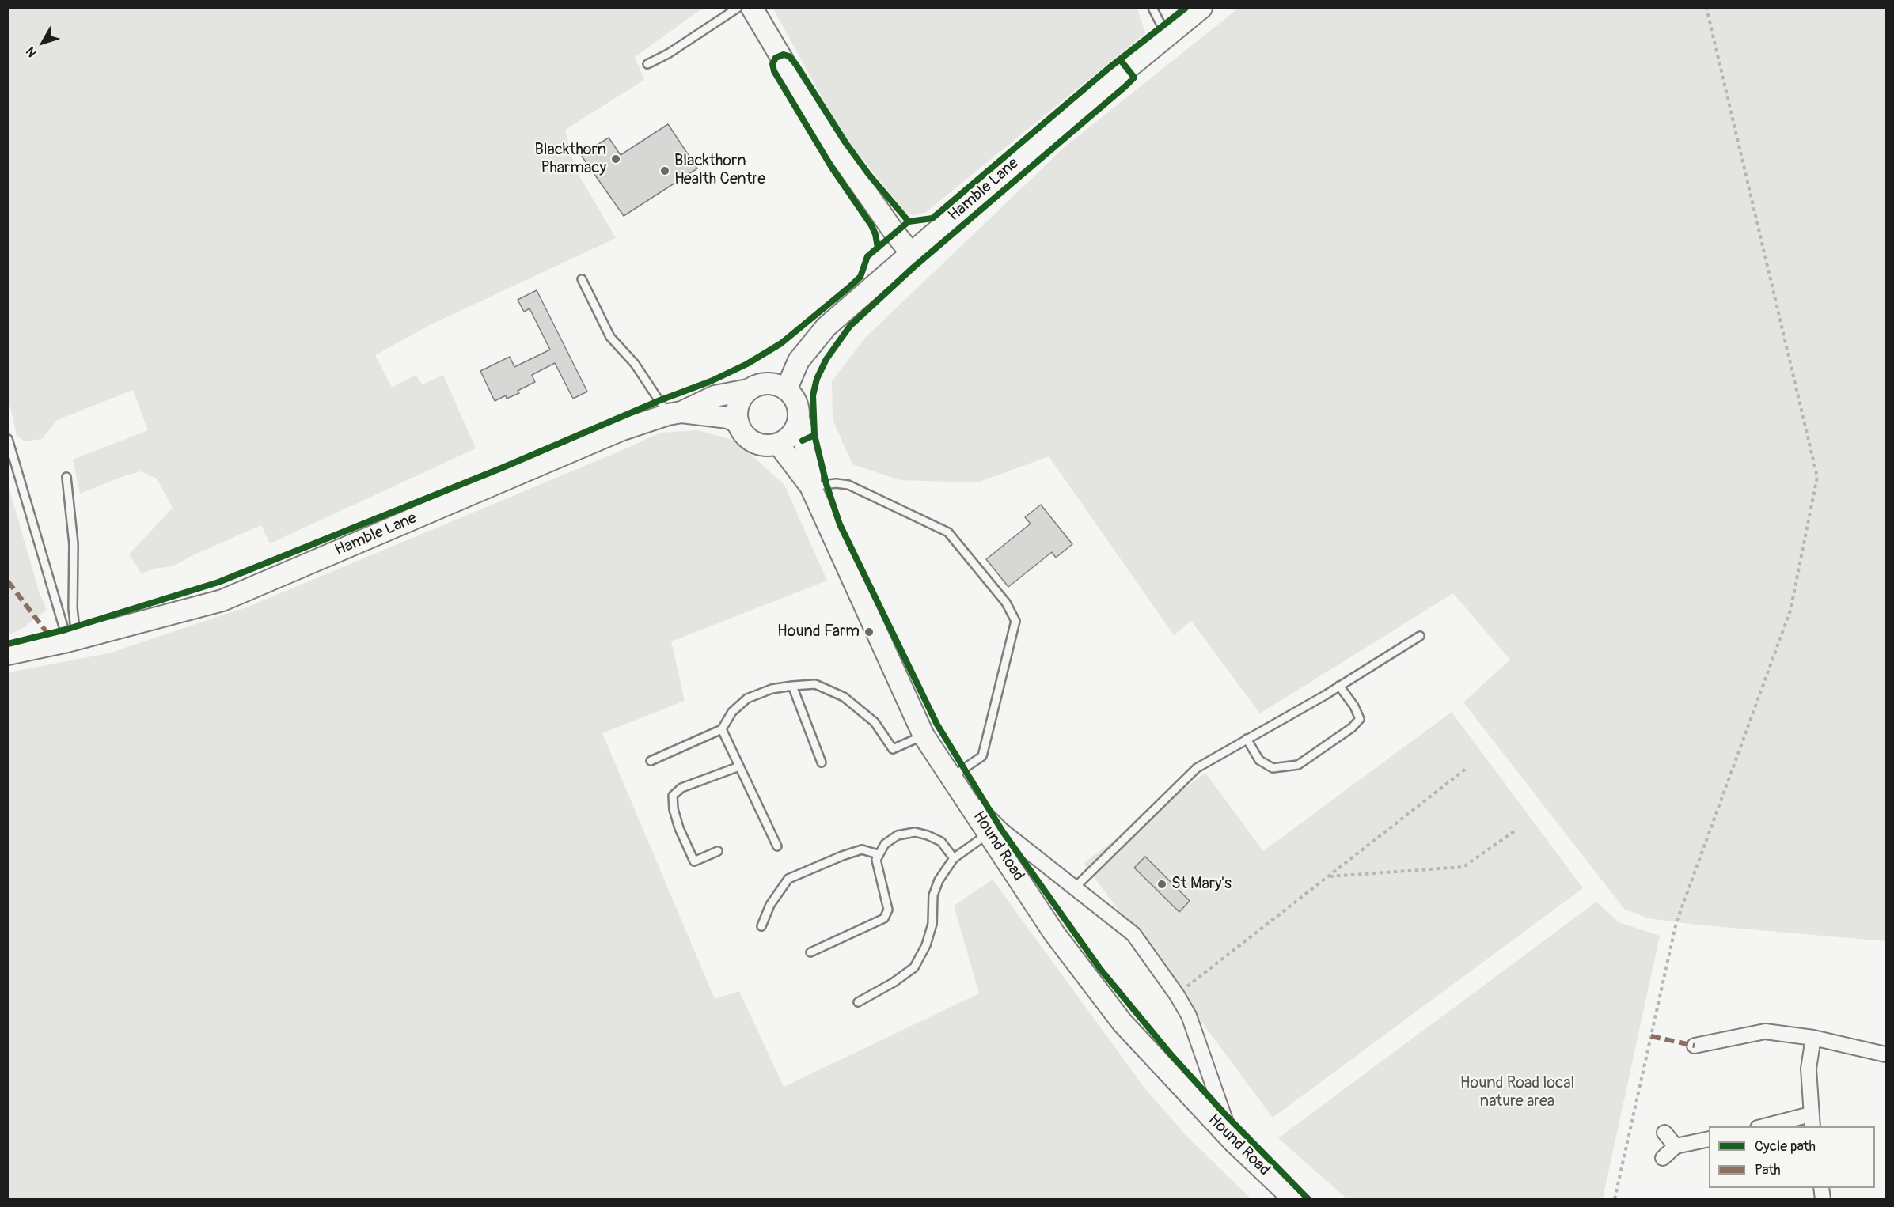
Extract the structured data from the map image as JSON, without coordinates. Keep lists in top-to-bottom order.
{
  "streets": {
    "main road": ["Hamble Lane", "Hound Road"]
  },
  "crossings": [
    ["Hamble Lane", "Hound Road"]
  ],
  "parks": ["Hound Road local nature area"],
  "places": [
    "Blackthorn Pharmacy",
    "Blackthorn Health Centre",
    "Hound Farm",
    "St Mary's"
  ],
  "legend": ["Cycle path", "Path"],
  "north": "bottom left"
}
